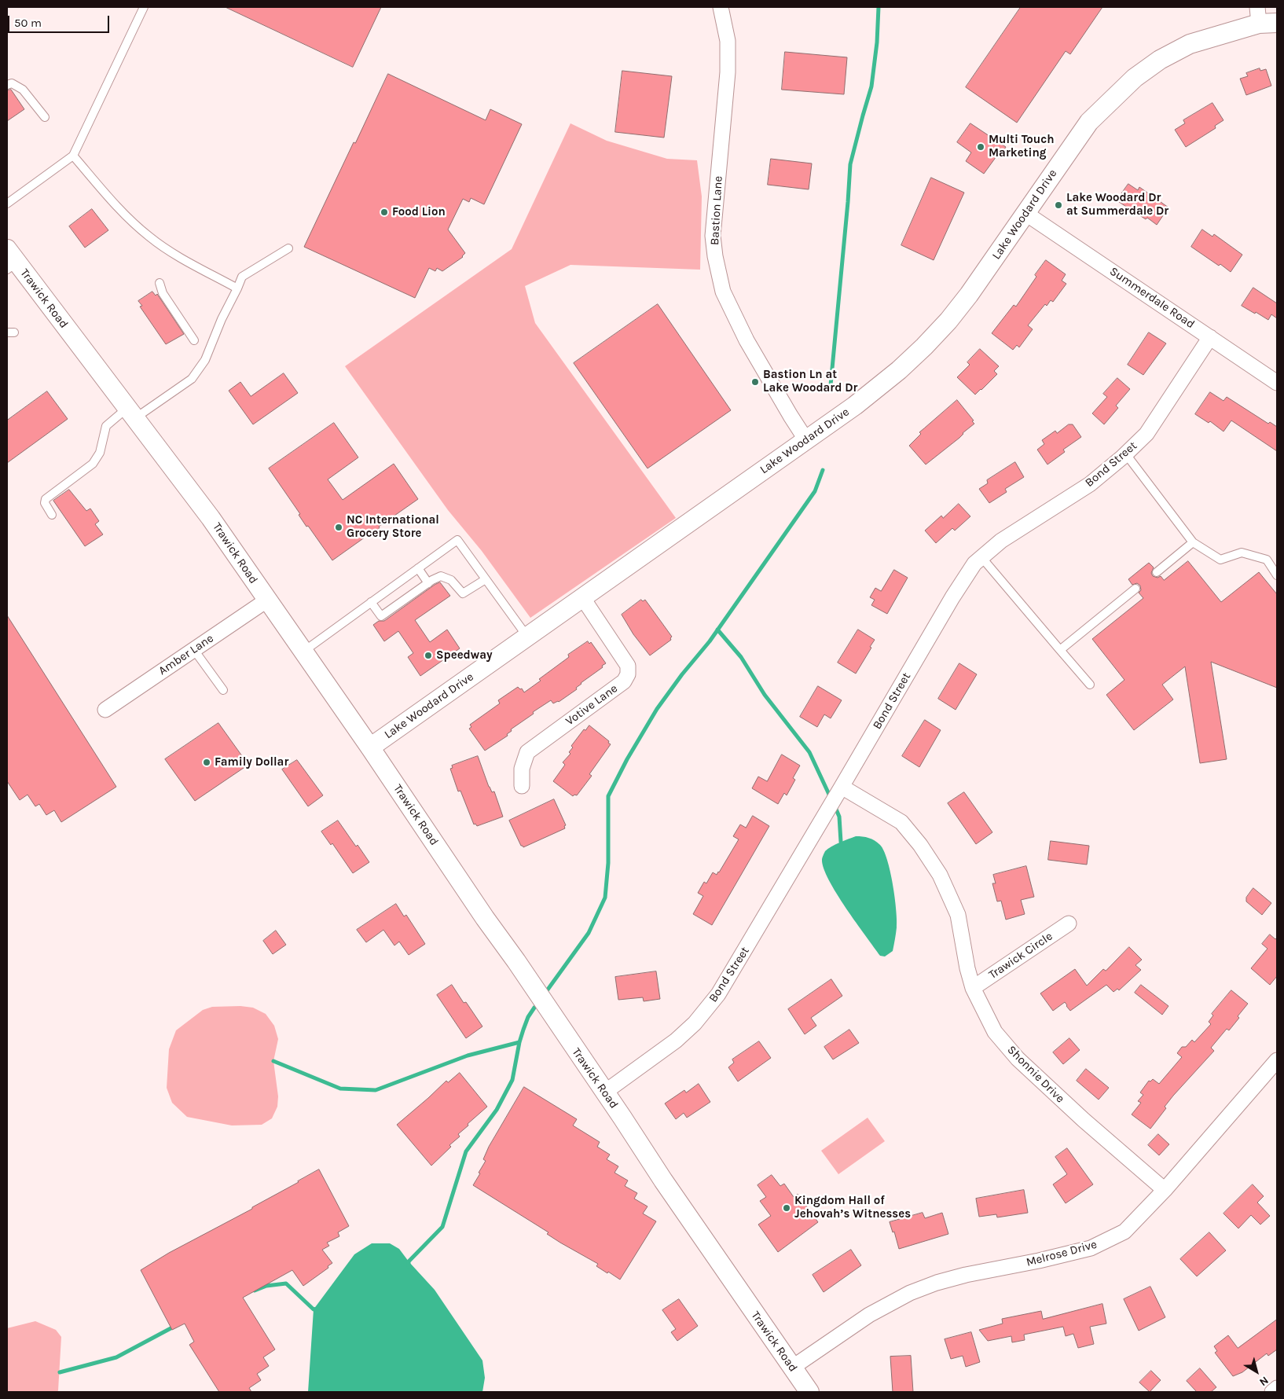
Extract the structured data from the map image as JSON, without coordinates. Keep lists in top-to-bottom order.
{
  "streets": {
    "street": [
      "Bastion Lane",
      "Lake Woodard Drive",
      "Summerdale Road",
      "Trawick Road",
      "Bond Street",
      "Amber Lane",
      "Votive Lane",
      "Trawick Circle",
      "Shonnie Drive",
      "Melrose Drive"
    ]
  },
  "crossings": [
    ["Bastion Lane", "Lake Woodard Drive"],
    ["Lake Woodard Drive", "Summerdale Road"],
    ["Lake Woodard Drive", "Trawick Road"],
    ["Lake Woodard Drive", "Votive Lane"],
    ["Summerdale Road", "Bond Street"],
    ["Trawick Road", "Bond Street"],
    ["Trawick Road", "Amber Lane"],
    ["Trawick Road", "Melrose Drive"],
    ["Bond Street", "Shonnie Drive"],
    ["Trawick Circle", "Shonnie Drive"],
    ["Shonnie Drive", "Melrose Drive"]
  ],
  "places": [
    "Multi Touch Marketing",
    "Lake Woodard Dr at Summerdale Dr",
    "Food Lion",
    "Bastion Ln at Lake Woodard Dr",
    "NC International Grocery Store",
    "Speedway",
    "Family Dollar",
    "Kingdom Hall of Jehovah’s Witnesses"
  ],
  "scale_bar": "50 m",
  "north": "bottom right"
}
